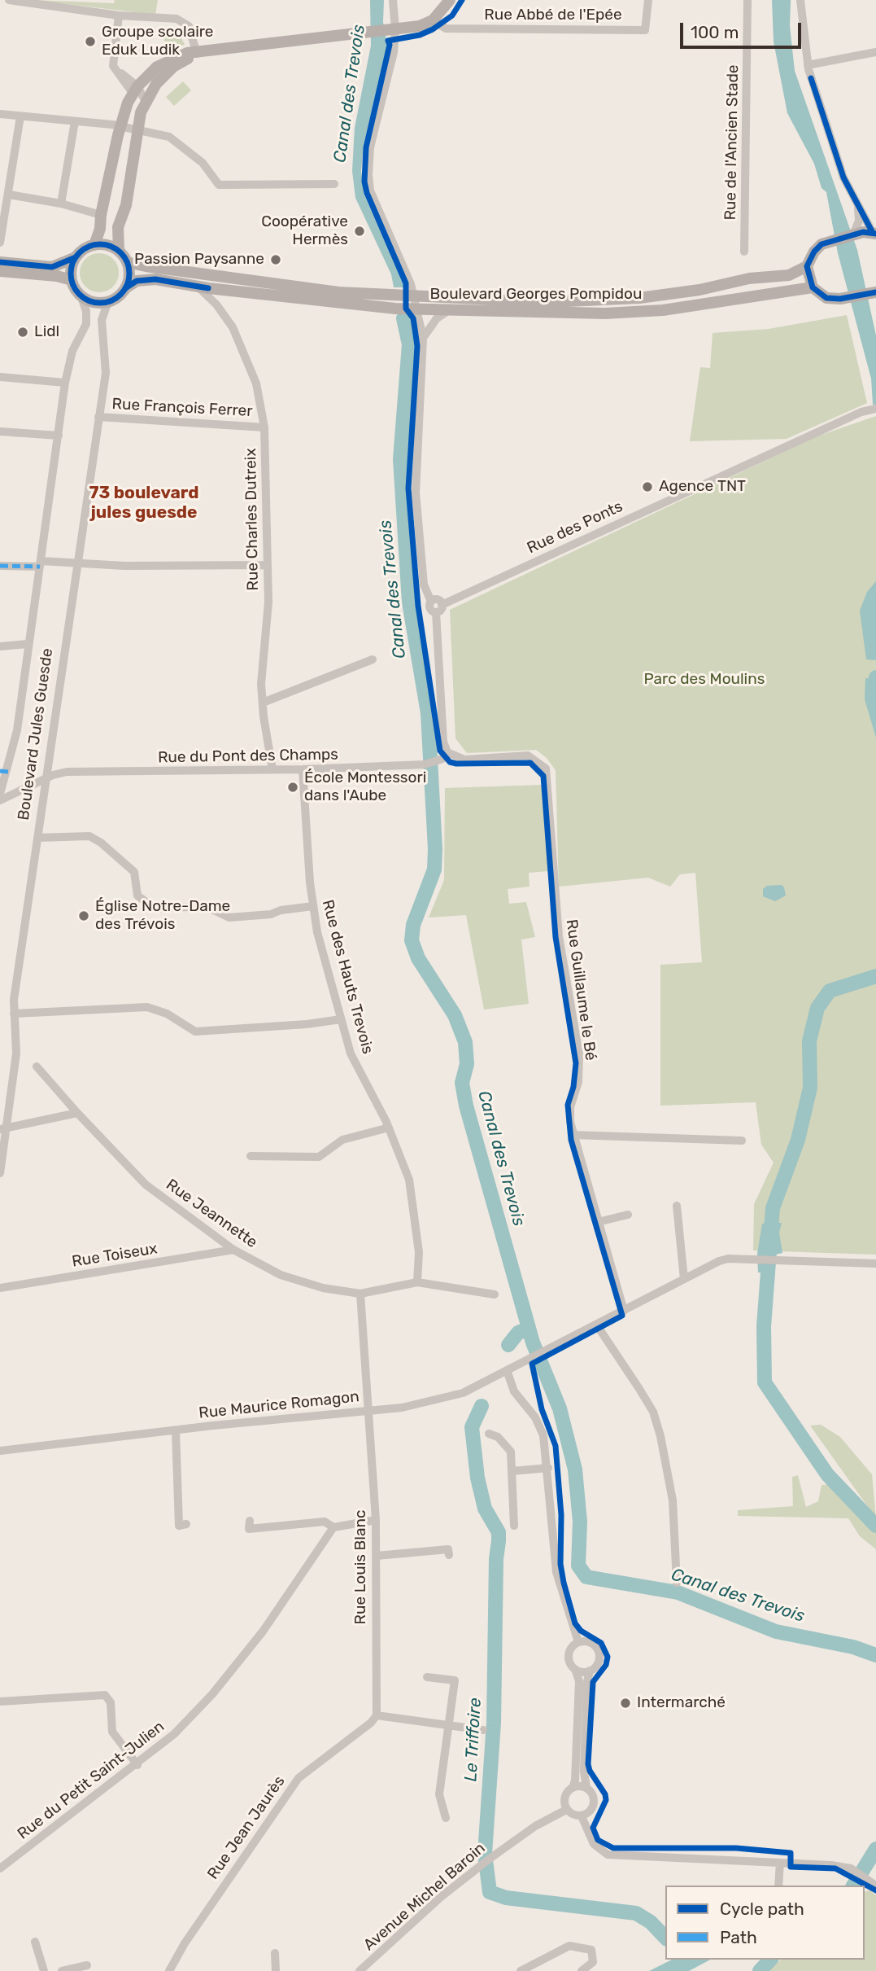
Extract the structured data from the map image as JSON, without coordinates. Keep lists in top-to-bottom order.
{
  "streets": {
    "main road": ["Boulevard Georges Pompidou"],
    "street": [
      "Rue Abbé de l'Epée",
      "Rue de l'Ancien Stade",
      "Rue François Ferrer",
      "Rue Charles Dutreix",
      "Rue des Ponts",
      "Boulevard Jules Guesde",
      "Rue du Pont des Champs",
      "Rue des Hauts Trevois",
      "Rue Guillaume le Bé",
      "Rue Jeannette",
      "Rue Toiseux",
      "Rue Maurice Romagon",
      "Rue Louis Blanc",
      "Rue du Petit Saint-Julien",
      "Rue Jean Jaurès",
      "Avenue Michel Baroin"
    ]
  },
  "crossings": [
    ["Boulevard Georges Pompidou", "Rue Charles Dutreix"],
    ["Boulevard Georges Pompidou", "Boulevard Jules Guesde"],
    ["Rue François Ferrer", "Rue Charles Dutreix"],
    ["Rue François Ferrer", "Boulevard Jules Guesde"],
    ["Rue Charles Dutreix", "Rue du Pont des Champs"],
    ["Boulevard Jules Guesde", "Rue du Pont des Champs"],
    ["Rue du Pont des Champs", "Rue des Hauts Trevois"],
    ["Rue du Pont des Champs", "Rue Guillaume le Bé"],
    ["Rue des Hauts Trevois", "Rue Jeannette"],
    ["Rue Guillaume le Bé", "Rue Maurice Romagon"],
    ["Rue Jeannette", "Rue Toiseux"],
    ["Rue Jeannette", "Rue Louis Blanc"],
    ["Rue Maurice Romagon", "Rue Louis Blanc"],
    ["Rue Louis Blanc", "Rue Jean Jaurès"]
  ],
  "districts": ["73 boulevard jules guesde"],
  "water": ["Canal des Trevois", "Le Triffoire"],
  "parks": ["Parc des Moulins"],
  "places": [
    "Groupe scolaire Eduk Ludik",
    "Coopérative Hermès",
    "Passion Paysanne",
    "Lidl",
    "Agence TNT",
    "École Montessori dans l'Aube",
    "Église Notre-Dame des Trévois",
    "Intermarché"
  ],
  "legend": ["Cycle path", "Path"],
  "scale_bar": "100 m"
}
